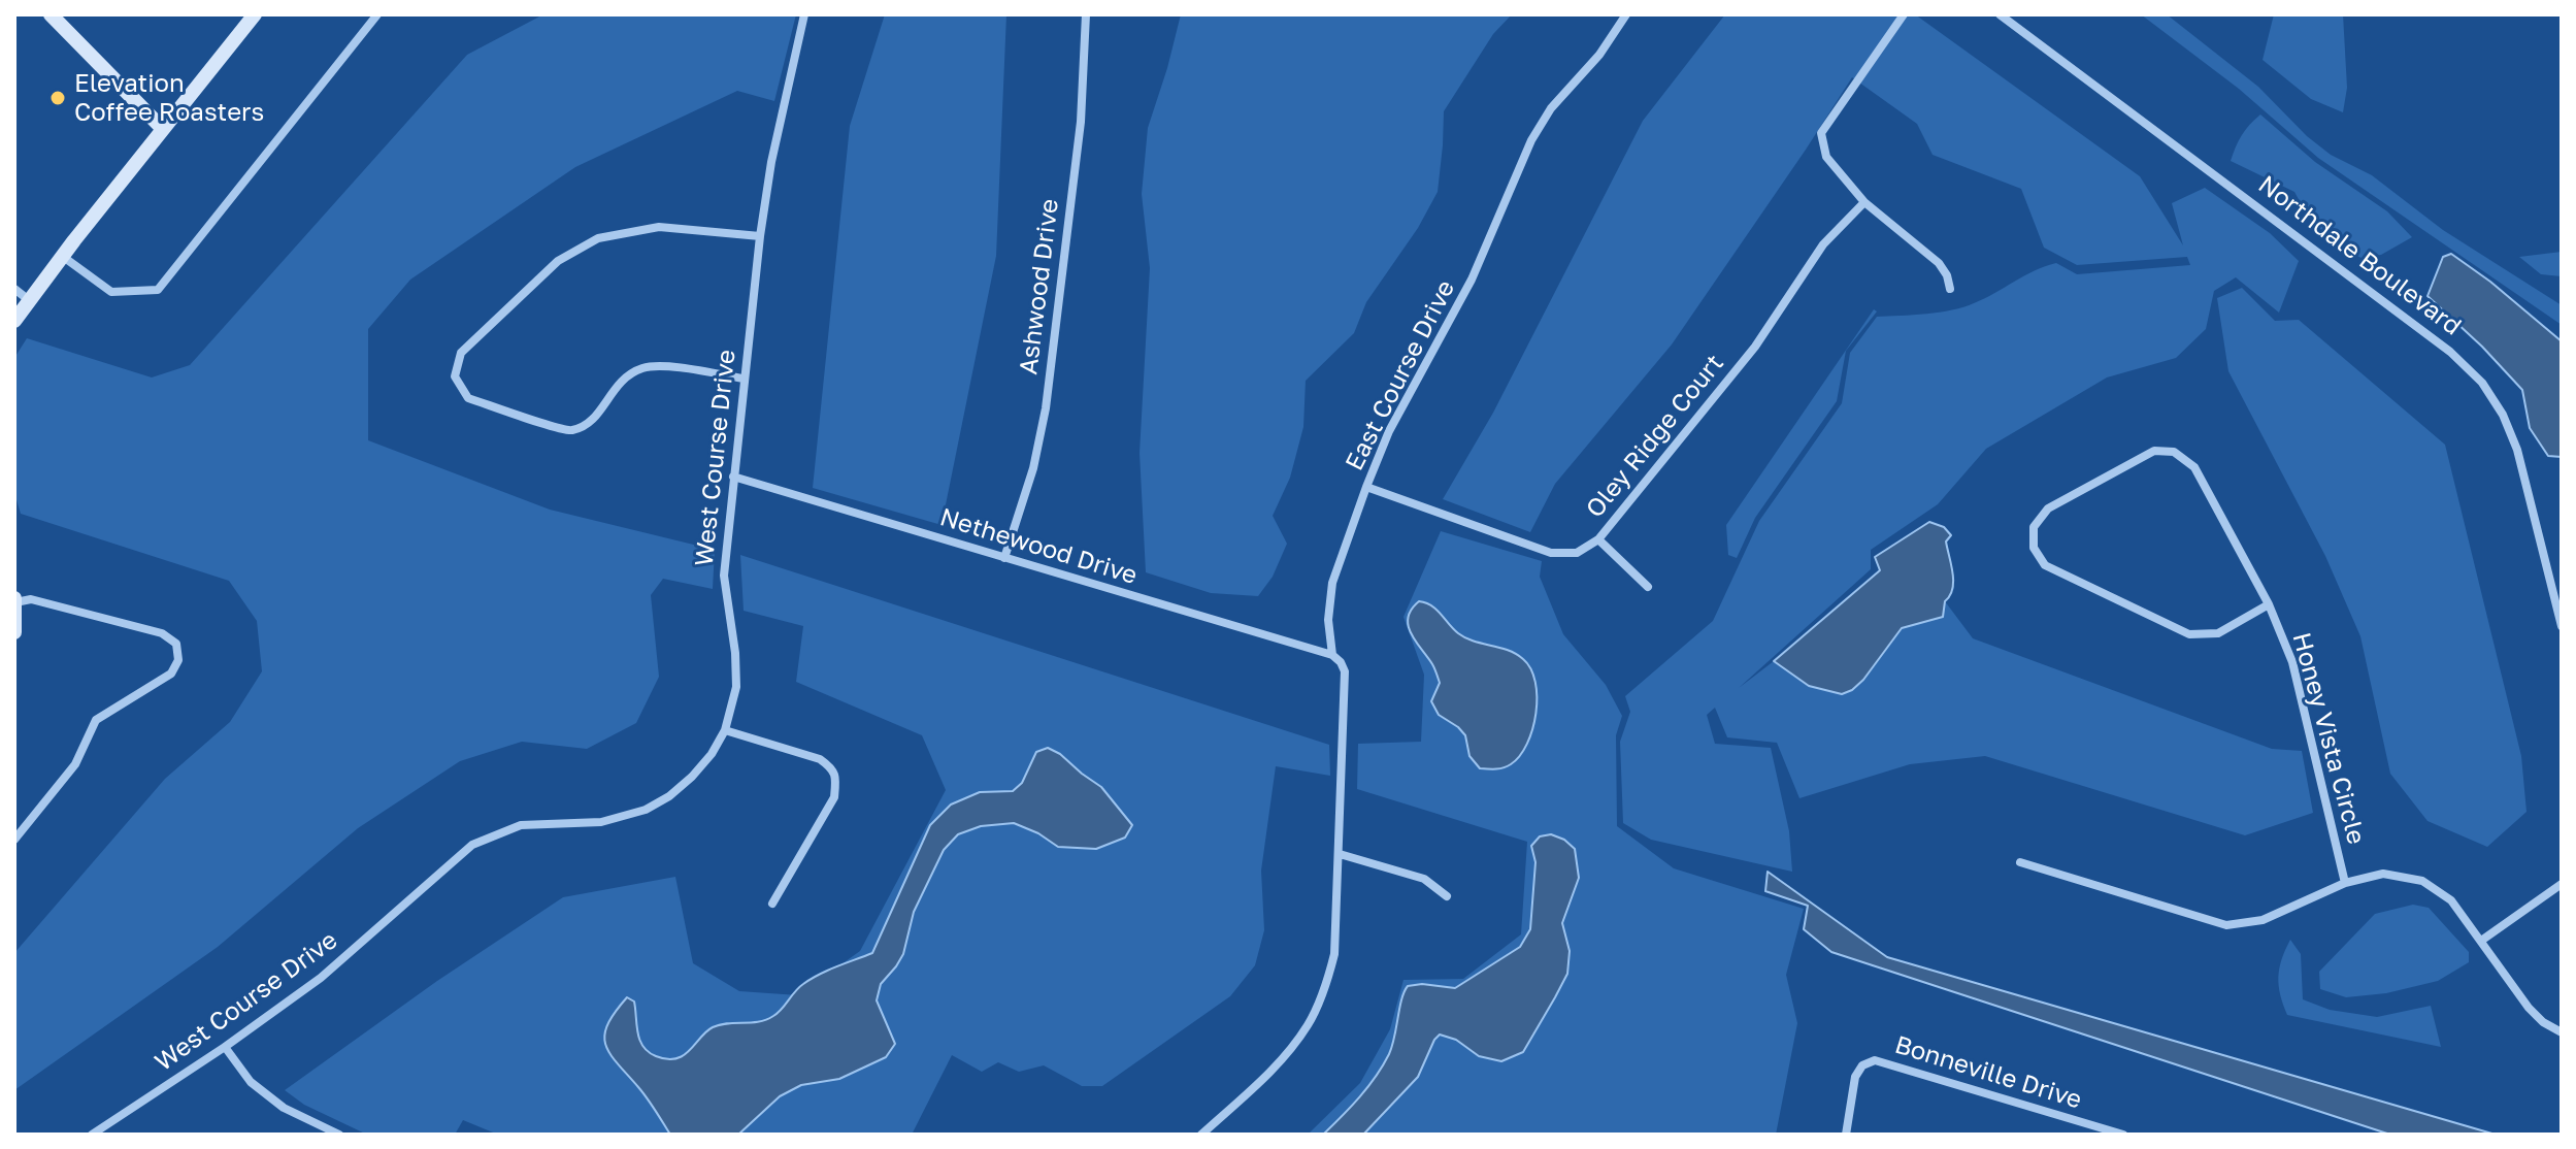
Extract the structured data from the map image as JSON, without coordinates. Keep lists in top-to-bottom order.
{
  "streets": {
    "street": [
      "Northdale Boulevard",
      "Ashwood Drive",
      "East Course Drive",
      "Oley Ridge Court",
      "West Course Drive",
      "Nethewood Drive",
      "Honey Vista Circle",
      "Bonneville Drive"
    ]
  },
  "crossings": [
    ["Ashwood Drive", "Nethewood Drive"],
    ["East Course Drive", "Oley Ridge Court"],
    ["East Course Drive", "Nethewood Drive"],
    ["West Course Drive", "Nethewood Drive"]
  ],
  "places": ["Elevation Coffee Roasters"]
}
